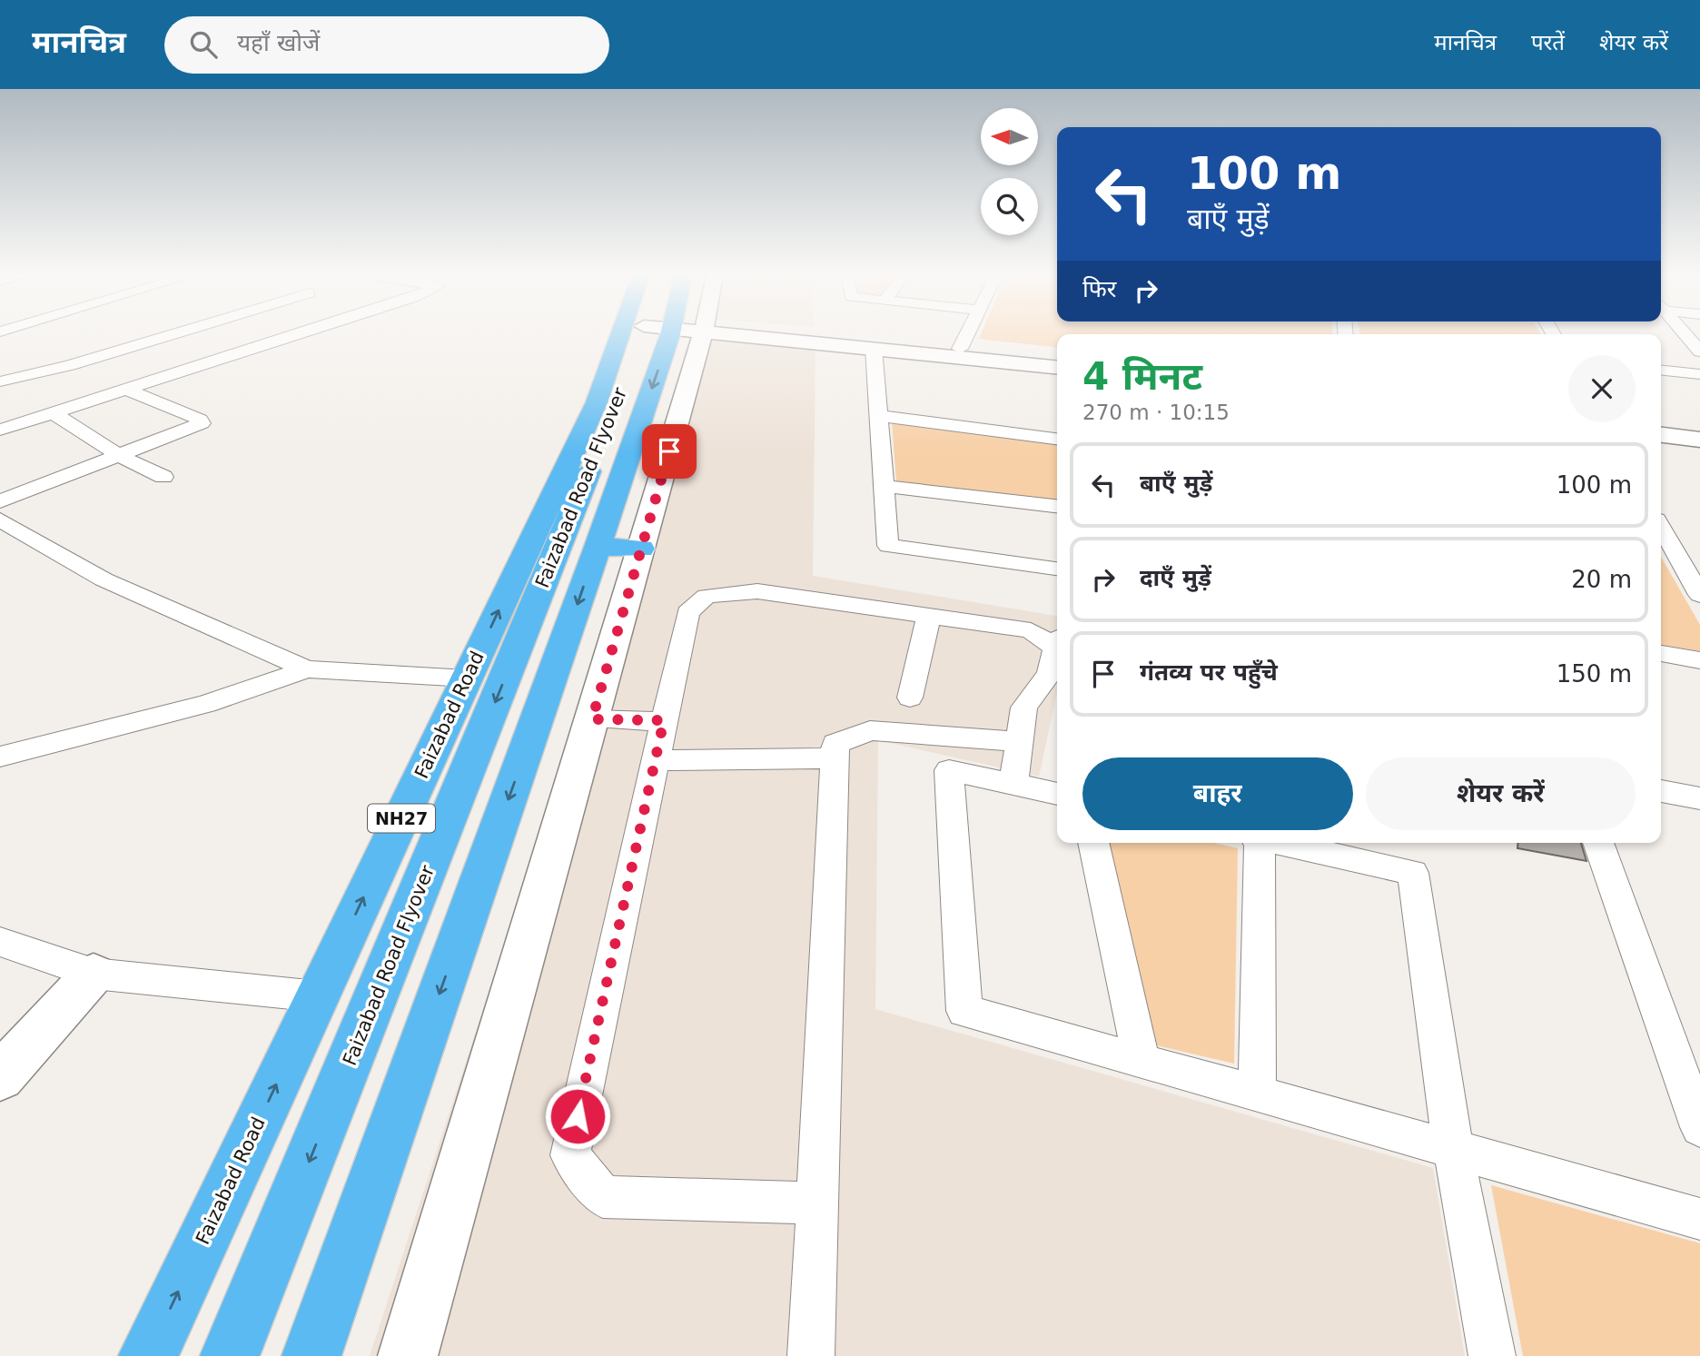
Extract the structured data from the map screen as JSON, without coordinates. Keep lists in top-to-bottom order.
{
  "streets": {
    "highway": ["Faizabad Road Flyover", "Faizabad Road", "NH27"]
  },
  "north": "left",
  "page": {
    "header": "मानचित्र",
    "search": "यहाँ खोजें",
    "nav": ["मानचित्र", "परतें", "शेयर करें"],
    "turn": ["100 m", "बाएँ मुड़ें"],
    "then": "फिर",
    "heading": ["4 मिनट", "270 m · 10:15"],
    "list": [
      {
        "name": "बाएँ मुड़ें",
        "value": "100 m"
      },
      {
        "name": "दाएँ मुड़ें",
        "value": "20 m"
      },
      {
        "name": "गंतव्य पर पहुँचे",
        "value": "150 m"
      }
    ],
    "buttons": ["बाहर", "शेयर करें"]
  }
}
